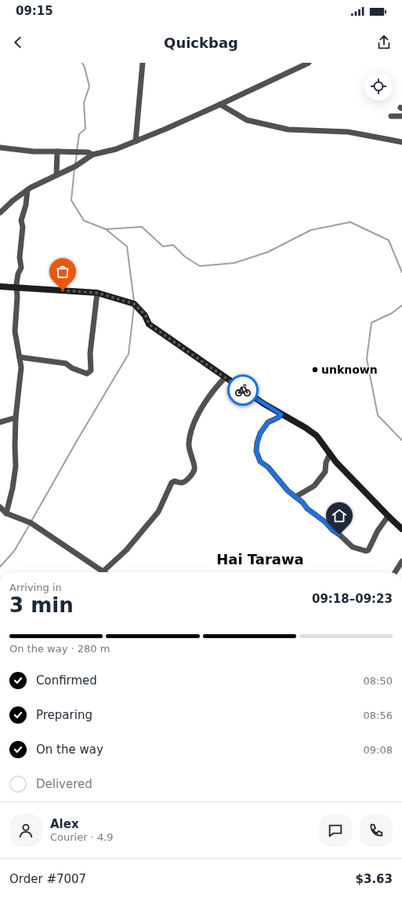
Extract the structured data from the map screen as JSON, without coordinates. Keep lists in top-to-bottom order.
{
  "districts": ["Hai Tarawa"],
  "places": ["unknown"],
  "page": {
    "status": "09:15",
    "header": "Quickbag",
    "heading": ["3 min", "Arriving in", "09:18–09:23"],
    "panel": [
      "Alex",
      "Courier · 4.9",
      "Order #7007",
      "$3.63"
    ],
    "bar": "On the way · 280 m",
    "list": [
      ["Confirmed", "08:50"],
      ["Preparing", "08:56"],
      ["On the way", "09:08"],
      "Delivered"
    ]
  }
}
